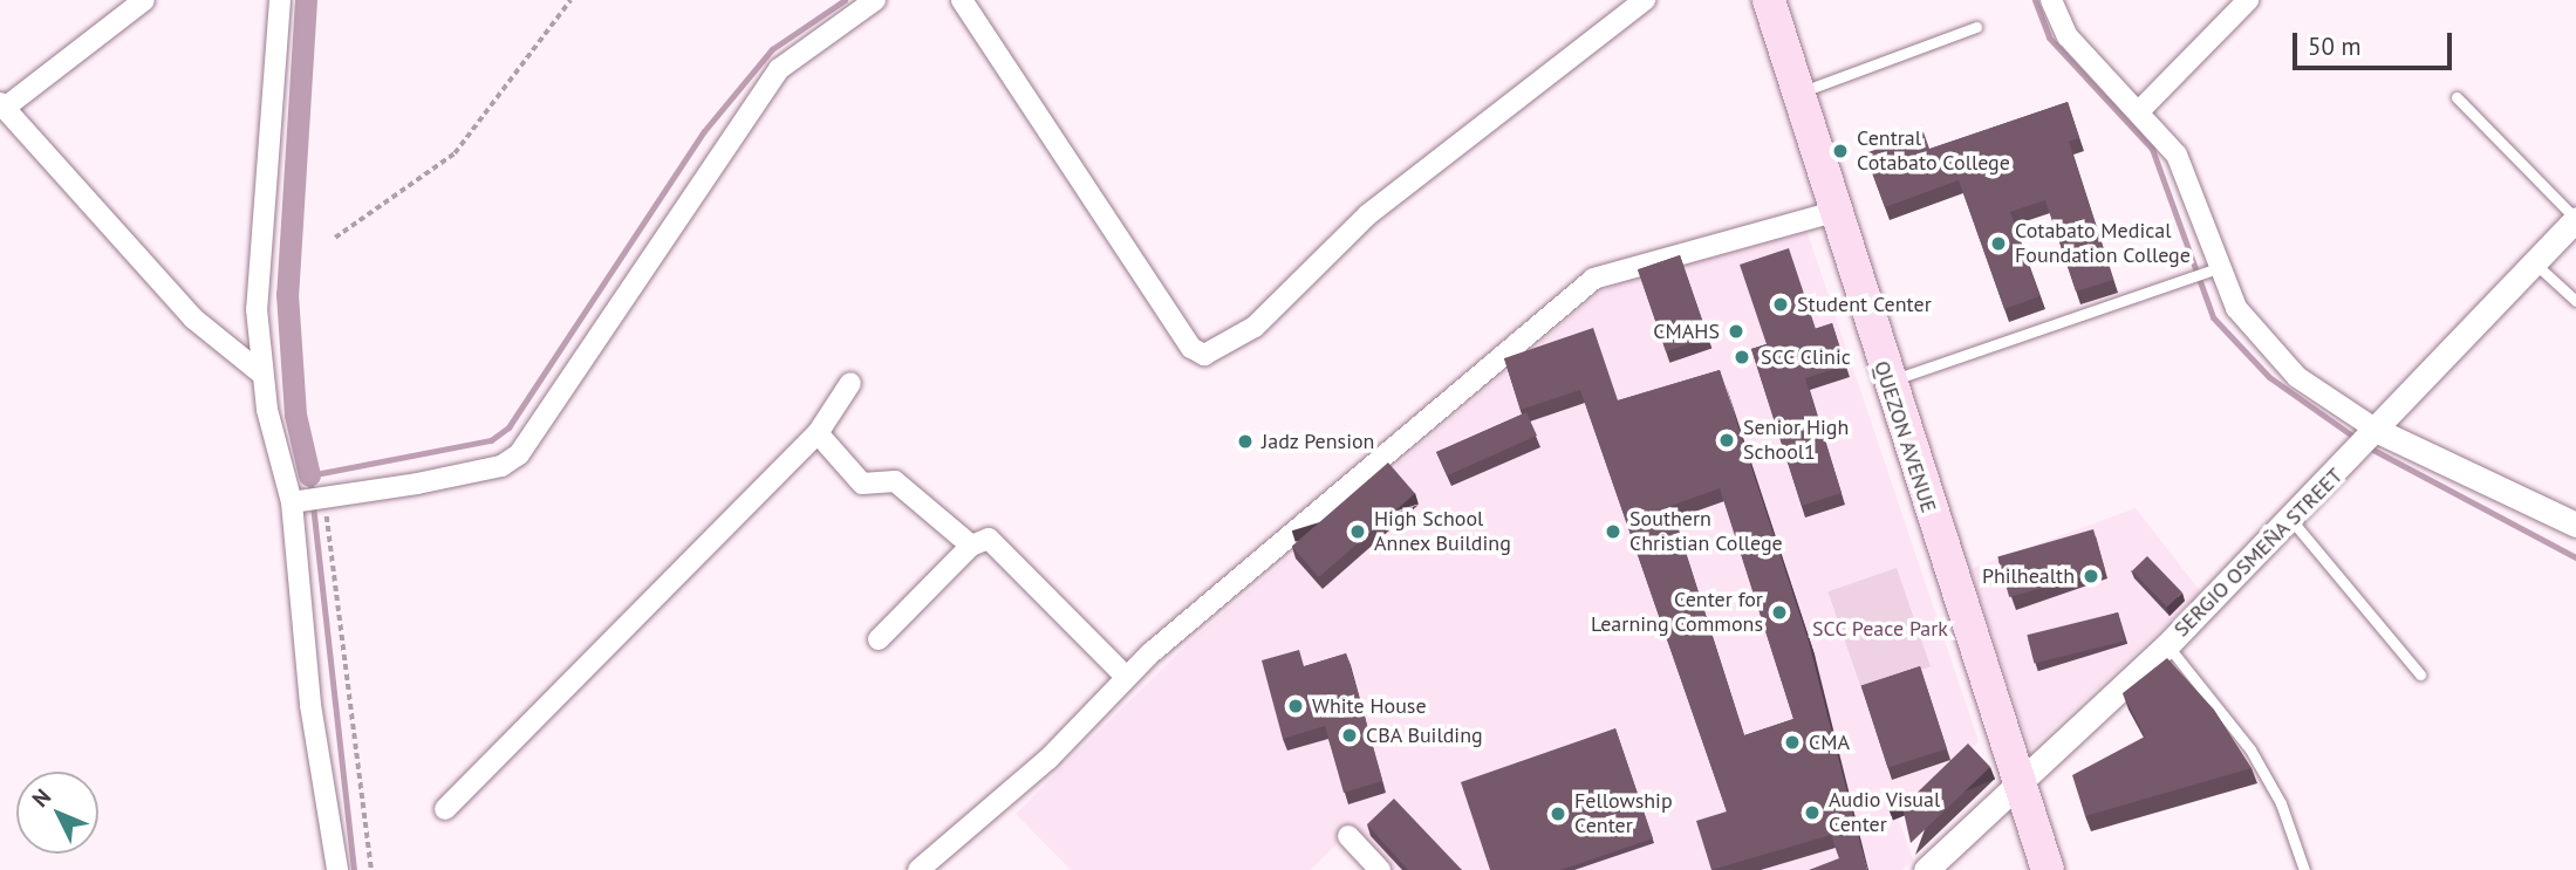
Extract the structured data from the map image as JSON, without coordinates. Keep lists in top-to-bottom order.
{
  "streets": {
    "main road": ["QUEZON AVENUE"],
    "street": ["SERGIO OSMEÑA STREET"]
  },
  "crossings": [
    ["QUEZON AVENUE", "SERGIO OSMEÑA STREET"]
  ],
  "parks": ["SCC Peace Park"],
  "places": [
    "Central Cotabato College",
    "Cotabato Medical Foundation College",
    "Student Center",
    "CMAHS",
    "SCC Clinic",
    "Senior High School1",
    "Jadz Pension",
    "High School Annex Building",
    "Southern Christian College",
    "Philhealth",
    "Center for Learning Commons",
    "White House",
    "CBA Building",
    "CMA",
    "Audio Visual Center",
    "Fellowship Center"
  ],
  "scale_bar": "50 m",
  "north": "top left"
}
